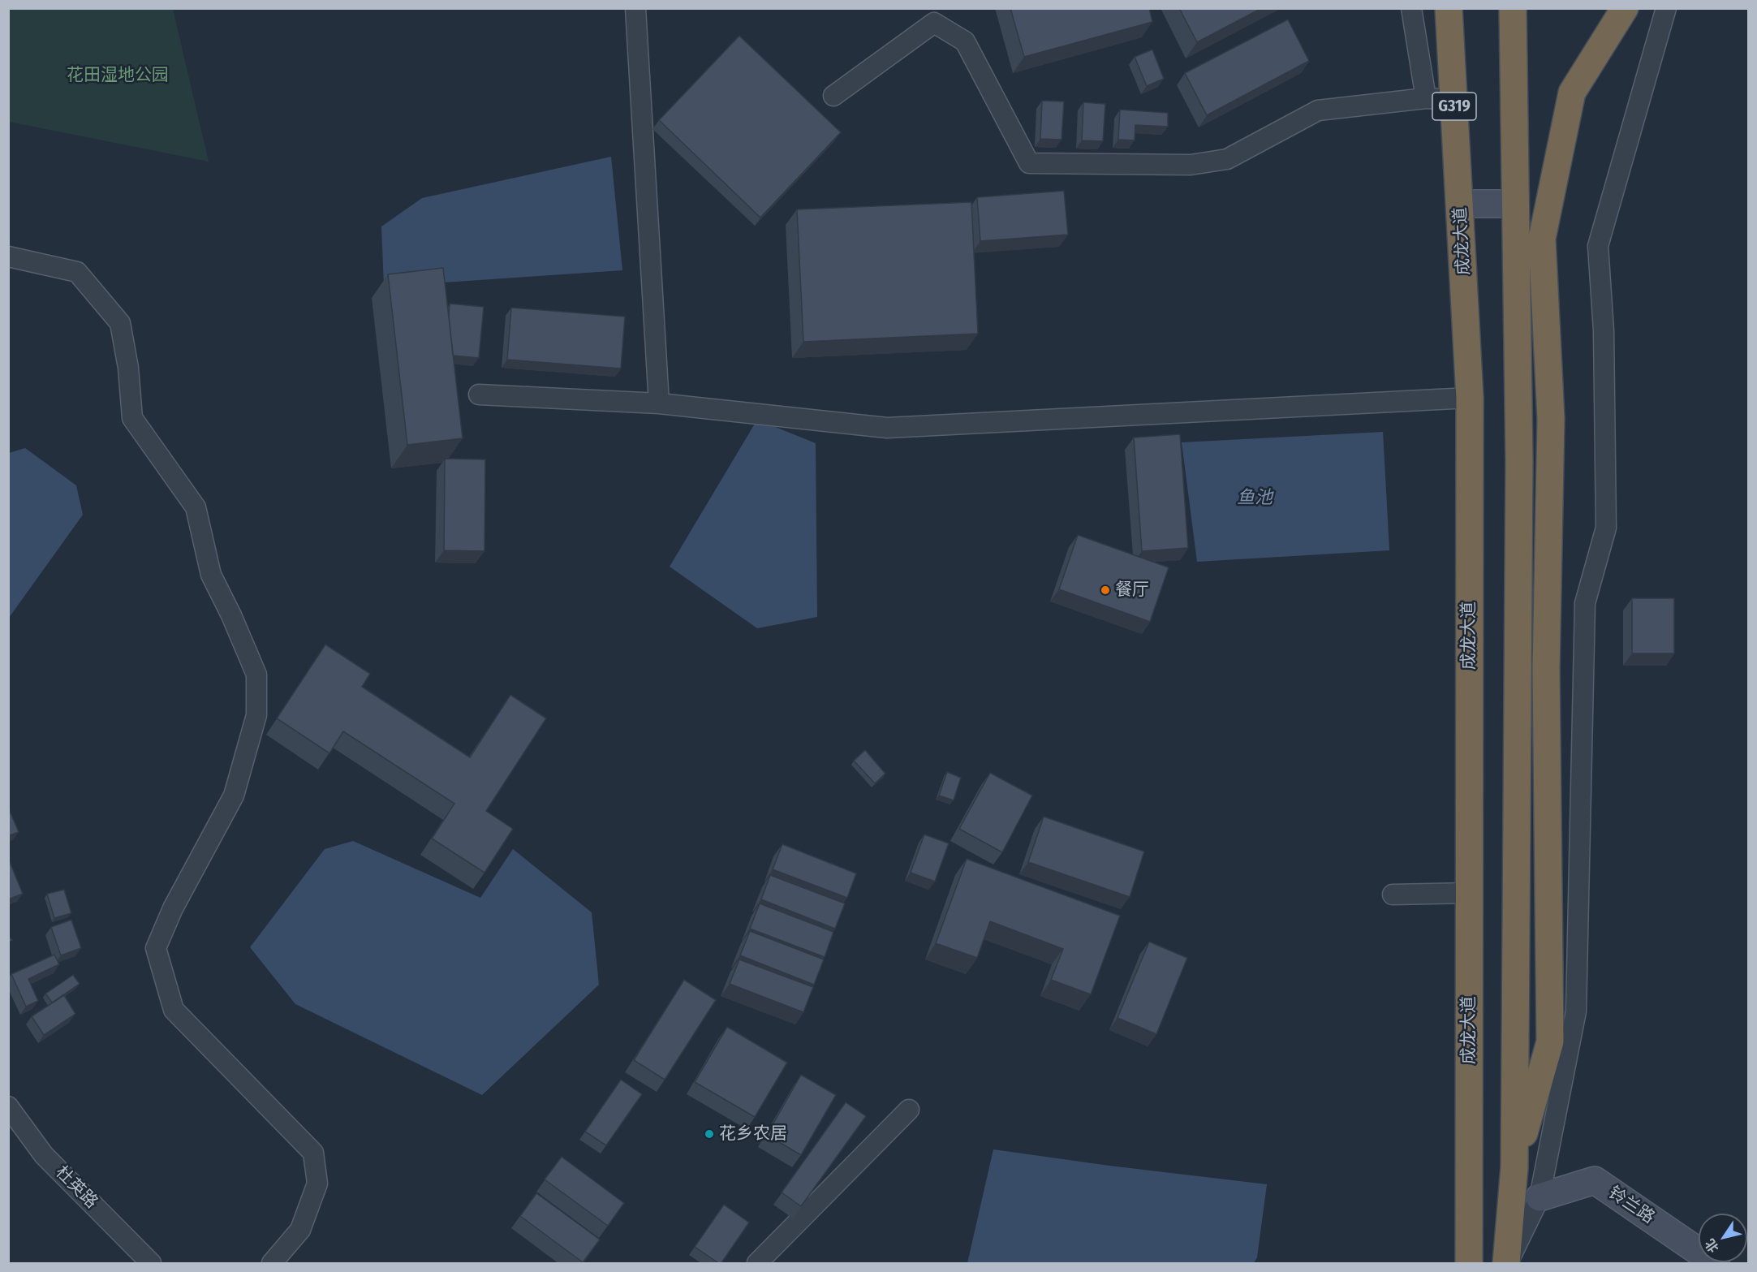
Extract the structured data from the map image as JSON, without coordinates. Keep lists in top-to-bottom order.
{
  "streets": {
    "highway": ["G319", "成龙大道"],
    "street": ["杜英路", "铃兰路"]
  },
  "water": ["鱼池"],
  "parks": ["花田湿地公园"],
  "places": ["餐厅", "花乡农居"],
  "north": "bottom left"
}
